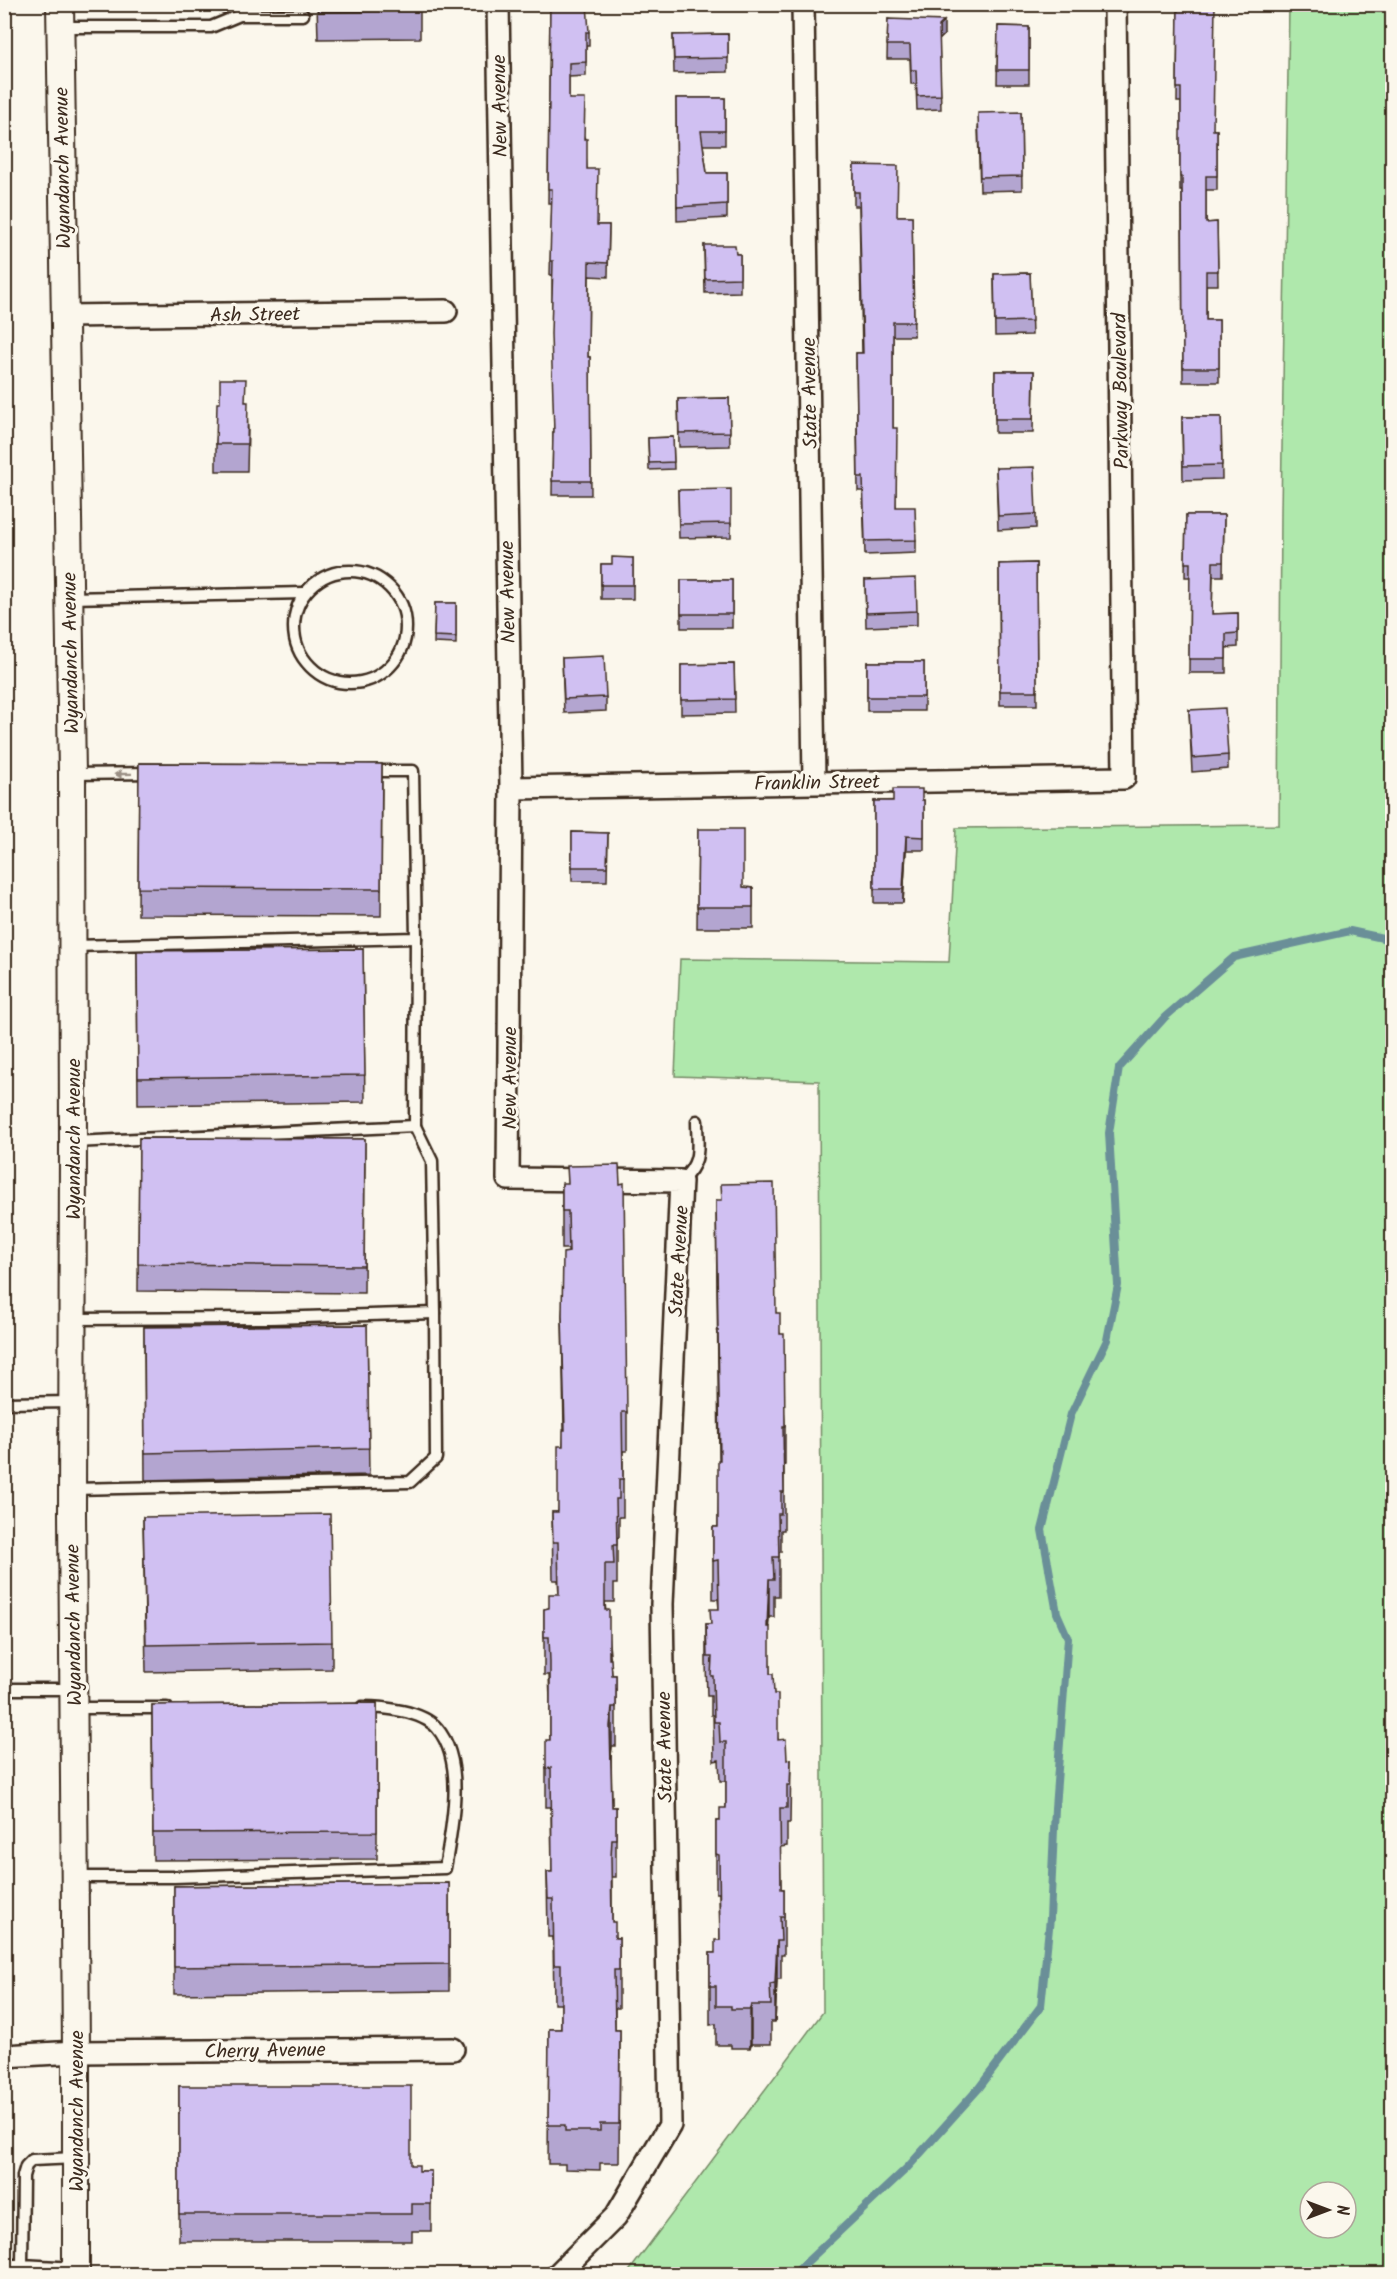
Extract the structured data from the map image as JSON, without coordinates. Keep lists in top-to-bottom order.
{
  "streets": {
    "street": [
      "New Avenue",
      "Wyandanch Avenue",
      "Ash Street",
      "Parkway Boulevard",
      "State Avenue",
      "Franklin Street",
      "Cherry Avenue"
    ]
  },
  "crossings": [
    ["New Avenue", "State Avenue"],
    ["New Avenue", "Franklin Street"],
    ["Wyandanch Avenue", "Ash Street"],
    ["Wyandanch Avenue", "Cherry Avenue"],
    ["Parkway Boulevard", "Franklin Street"],
    ["State Avenue", "Franklin Street"]
  ],
  "north": "right"
}
